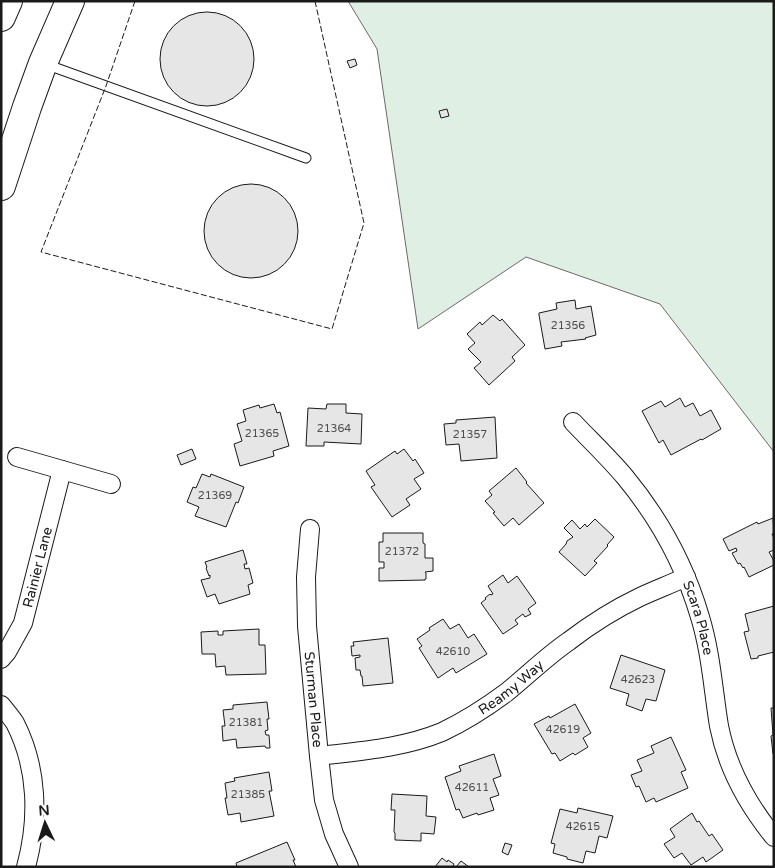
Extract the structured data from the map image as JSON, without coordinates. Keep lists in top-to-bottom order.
{
  "streets": {
    "street": [
      "Rainier Lane",
      "Scara Place",
      "Reamy Way",
      "Sturman Place"
    ]
  },
  "crossings": [
    ["Scara Place", "Reamy Way"],
    ["Reamy Way", "Sturman Place"]
  ],
  "house_numbers": [
    "21356",
    "21364",
    "21365",
    "21357",
    "21369",
    "21372",
    "42610",
    "42623",
    "21381",
    "42619",
    "42611",
    "21385",
    "42615"
  ],
  "north": "top"
}
